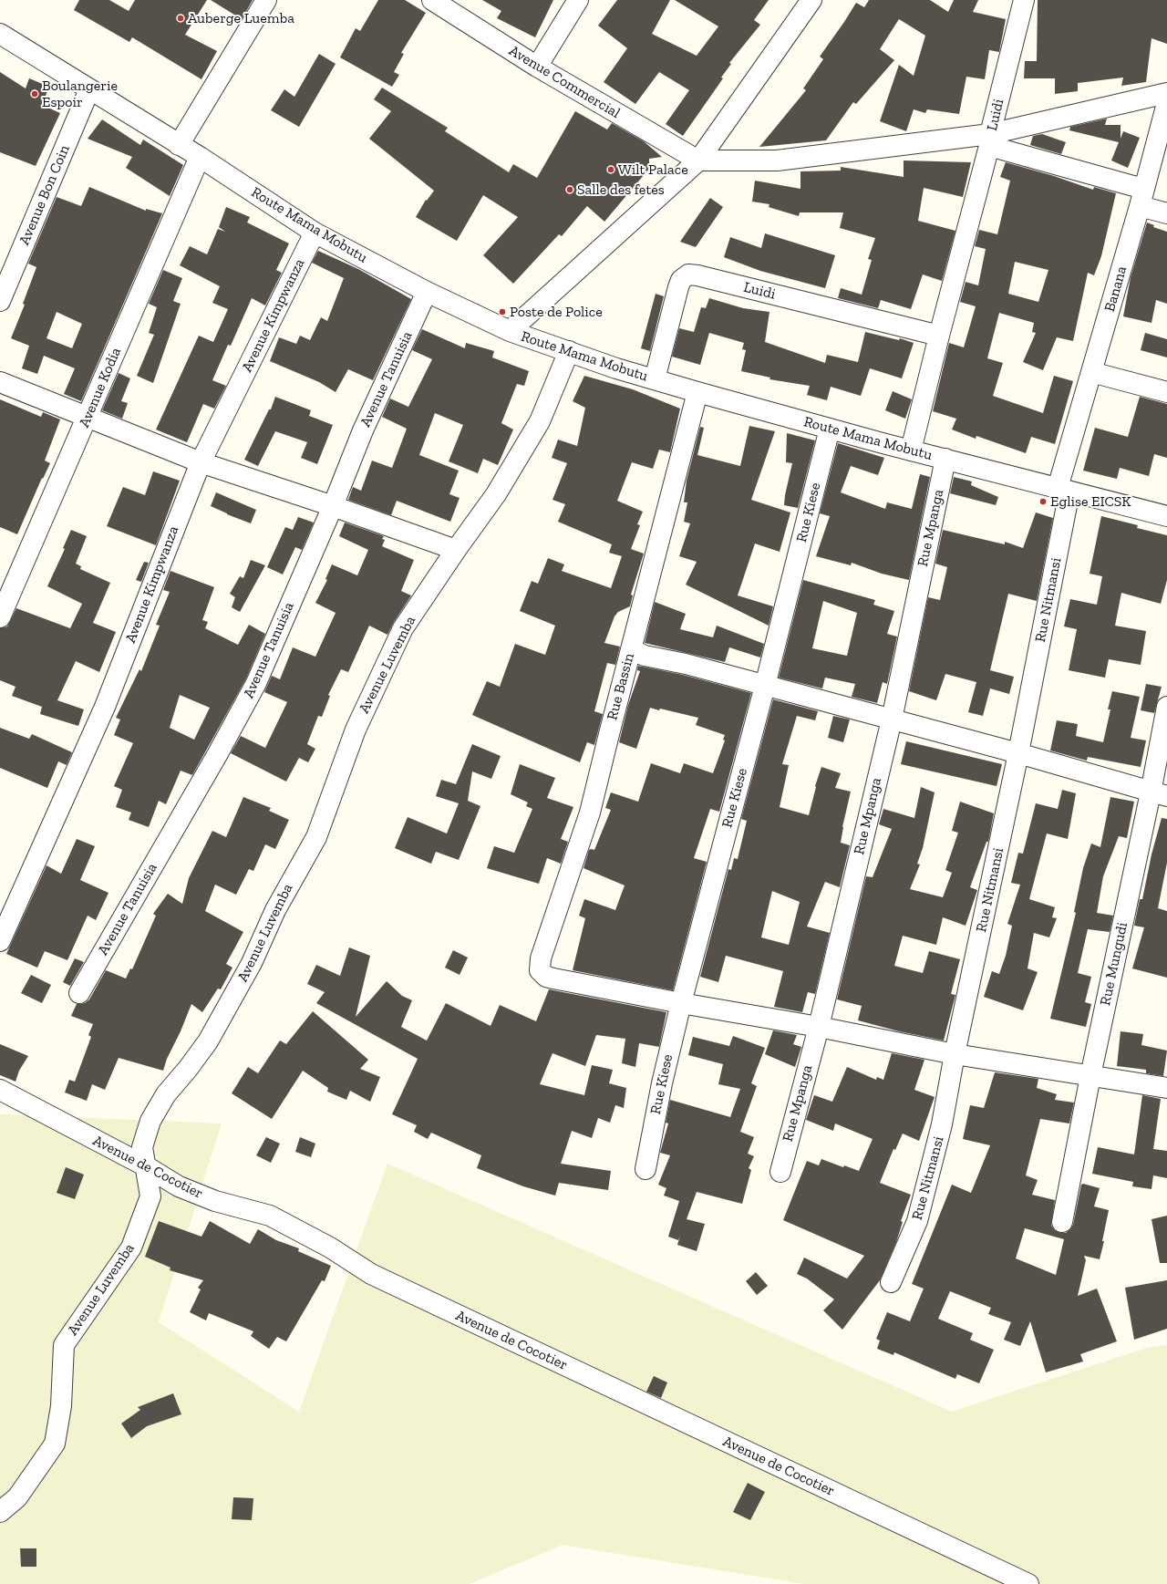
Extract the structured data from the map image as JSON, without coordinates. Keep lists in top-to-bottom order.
{
  "streets": {
    "street": [
      "Avenue Commercial",
      "Luidi",
      "Avenue Bon Coin",
      "Route Mama Mobutu",
      "Banana",
      "Avenue Kimpwanza",
      "Avenue Tanuisia",
      "Avenue Kodia",
      "Rue Kiese",
      "Rue Mpanga",
      "Rue Nitmansi",
      "Avenue Luvemba",
      "Rue Bassin",
      "Rue Mungudi",
      "Avenue de Cocotier"
    ]
  },
  "crossings": [
    ["Luidi", "Route Mama Mobutu"],
    ["Avenue Bon Coin", "Route Mama Mobutu"],
    ["Route Mama Mobutu", "Banana"],
    ["Route Mama Mobutu", "Avenue Kimpwanza"],
    ["Route Mama Mobutu", "Avenue Tanuisia"],
    ["Route Mama Mobutu", "Avenue Kodia"],
    ["Route Mama Mobutu", "Rue Kiese"],
    ["Route Mama Mobutu", "Rue Mpanga"],
    ["Route Mama Mobutu", "Rue Nitmansi"],
    ["Route Mama Mobutu", "Avenue Luvemba"],
    ["Route Mama Mobutu", "Rue Bassin"],
    ["Banana", "Rue Nitmansi"],
    ["Rue Kiese", "Rue Bassin"],
    ["Avenue Luvemba", "Avenue de Cocotier"]
  ],
  "places": [
    "Auberge Luemba",
    "Boulangerie Espoir",
    "Wilt Palace",
    "Salle des fetes",
    "Poste de Police",
    "Eglise EICSK"
  ]
}
